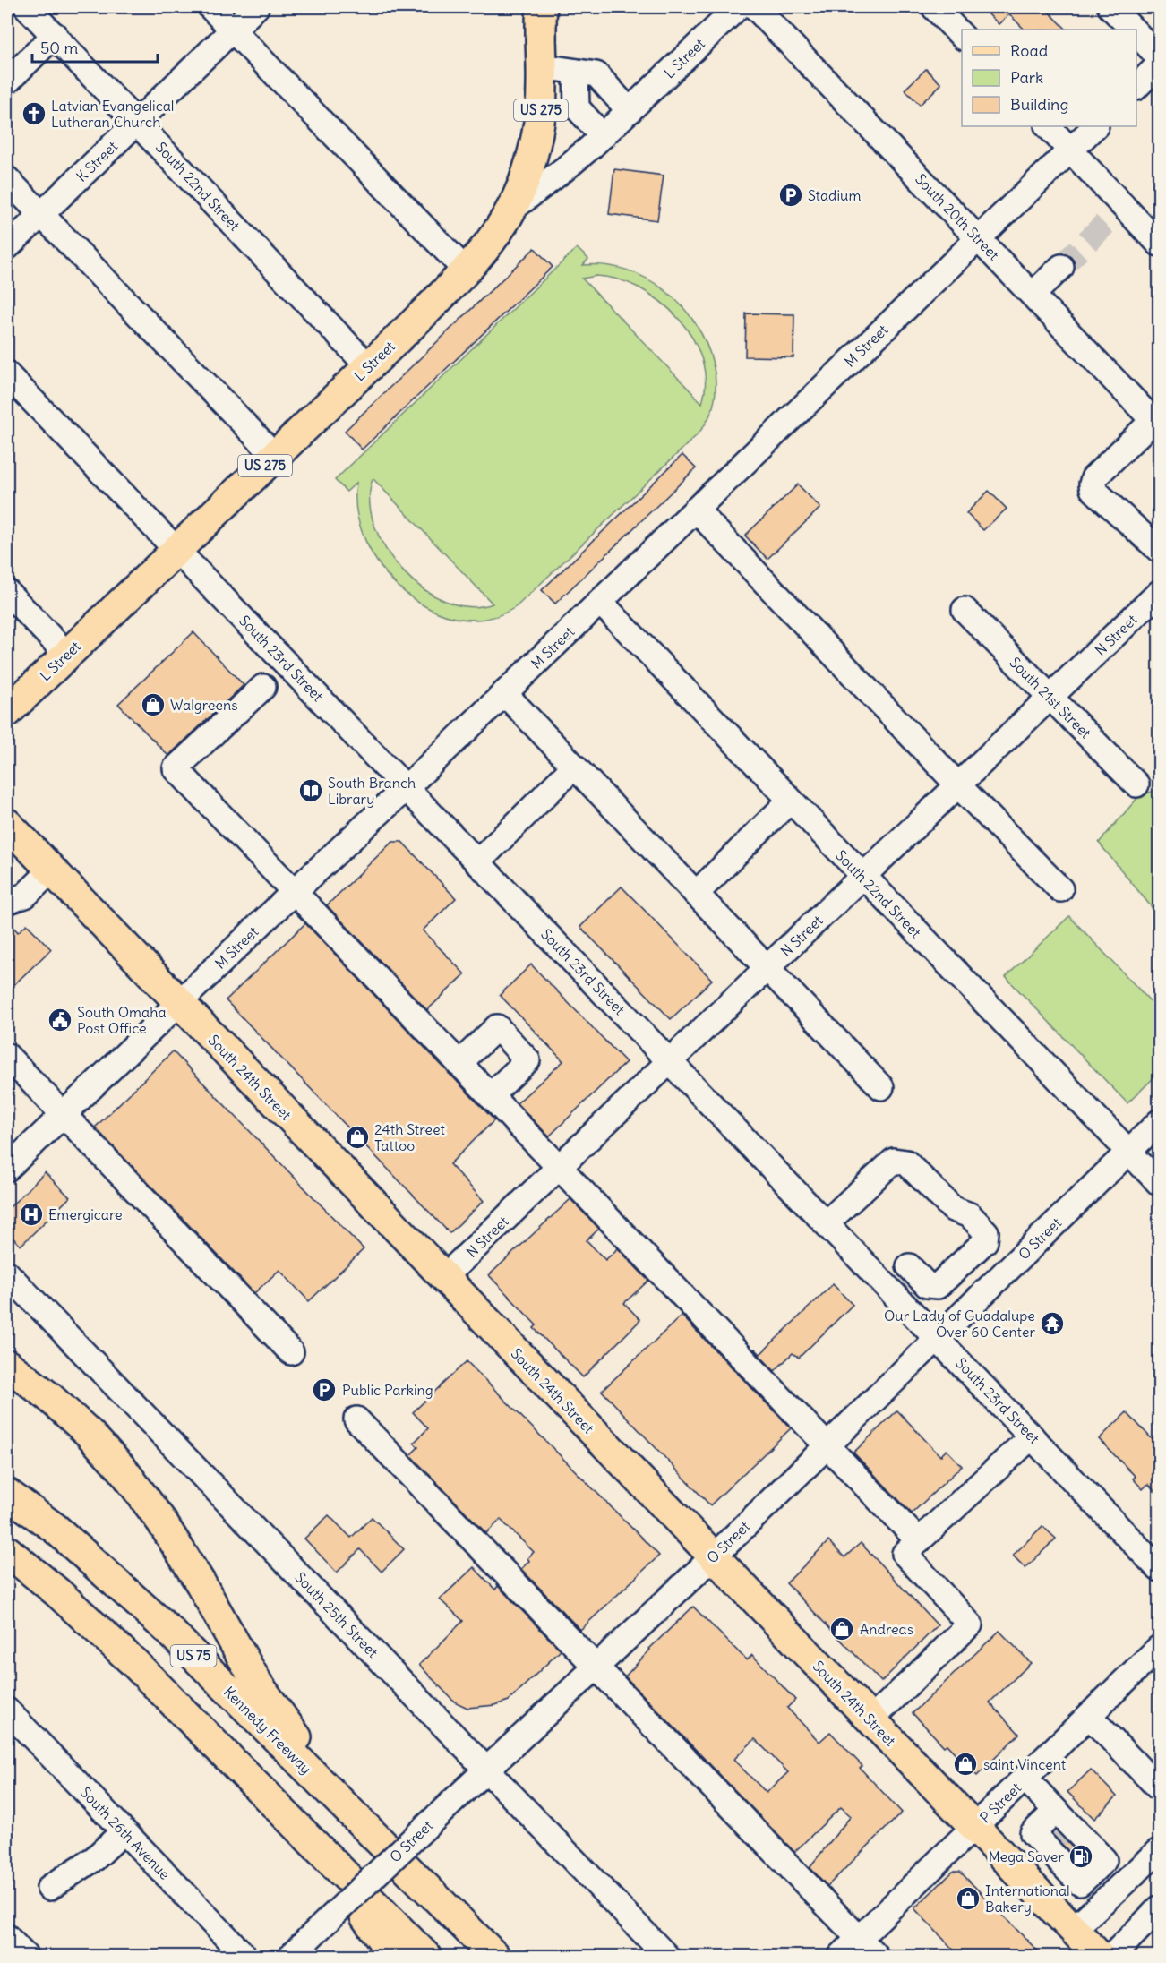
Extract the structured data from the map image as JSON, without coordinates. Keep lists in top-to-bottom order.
{
  "streets": {
    "main road": [
      "L Street",
      "US 275",
      "South 24th Street",
      "US 75",
      "Kennedy Freeway"
    ],
    "street": [
      "K Street",
      "South 22nd Street",
      "South 20th Street",
      "M Street",
      "N Street",
      "South 23rd Street",
      "South 21st Street",
      "O Street",
      "South 25th Street",
      "P Street",
      "South 26th Avenue"
    ]
  },
  "crossings": [
    ["L Street", "US 275"],
    ["L Street", "South 22nd Street"],
    ["L Street", "South 23rd Street"],
    ["K Street", "South 22nd Street"],
    ["South 22nd Street", "M Street"],
    ["South 22nd Street", "N Street"],
    ["South 22nd Street", "O Street"],
    ["South 20th Street", "M Street"],
    ["M Street", "South 23rd Street"],
    ["M Street", "South 24th Street"],
    ["N Street", "South 23rd Street"],
    ["N Street", "South 21st Street"],
    ["N Street", "South 24th Street"],
    ["South 23rd Street", "O Street"],
    ["South 24th Street", "O Street"],
    ["South 24th Street", "P Street"],
    ["O Street", "South 25th Street"]
  ],
  "places": {
    "church": ["Latvian Evangelical Lutheran Church"],
    "parking": ["Stadium", "Public Parking"],
    "shop": [
      "Walgreens",
      "24th Street Tattoo",
      "Andreas",
      "saint Vincent",
      "International Bakery"
    ],
    "library": ["South Branch Library"],
    "public building": ["South Omaha Post Office"],
    "hospital": ["Emergicare"],
    "temple": ["Our Lady of Guadalupe Over 60 Center"],
    "fuel station": ["Mega Saver"]
  },
  "legend": ["Road", "Park", "Building"],
  "scale_bar": "50 m"
}
